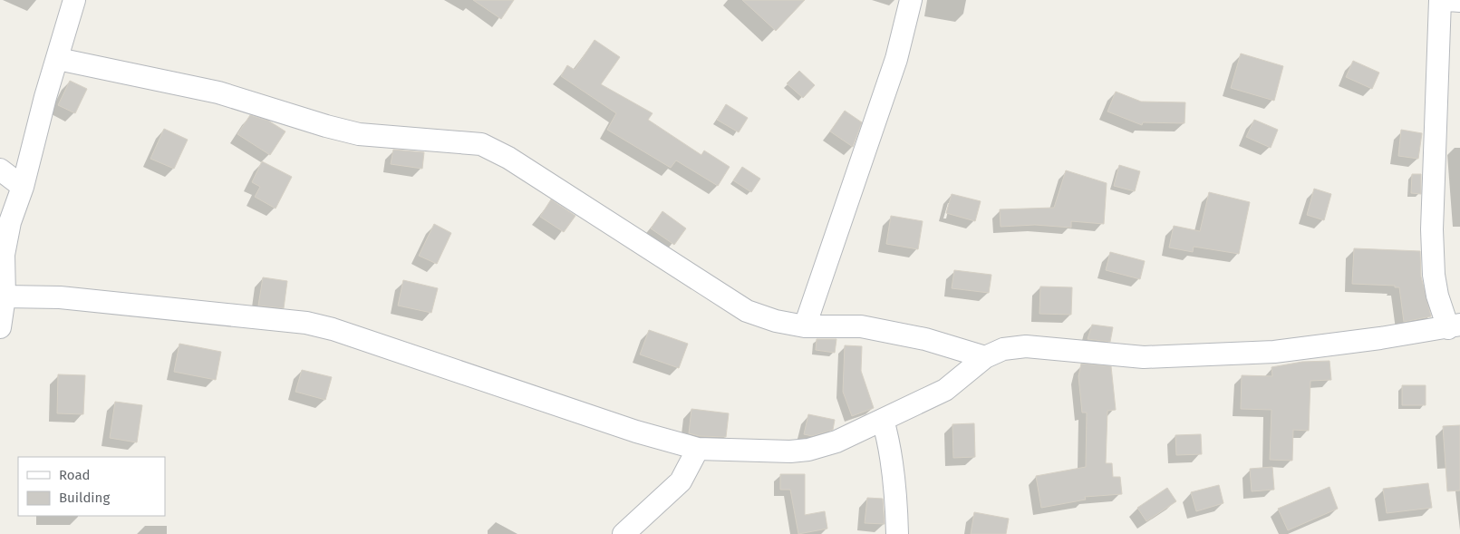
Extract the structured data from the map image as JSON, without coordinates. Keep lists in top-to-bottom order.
{
  "legend": ["Road", "Building"]
}
